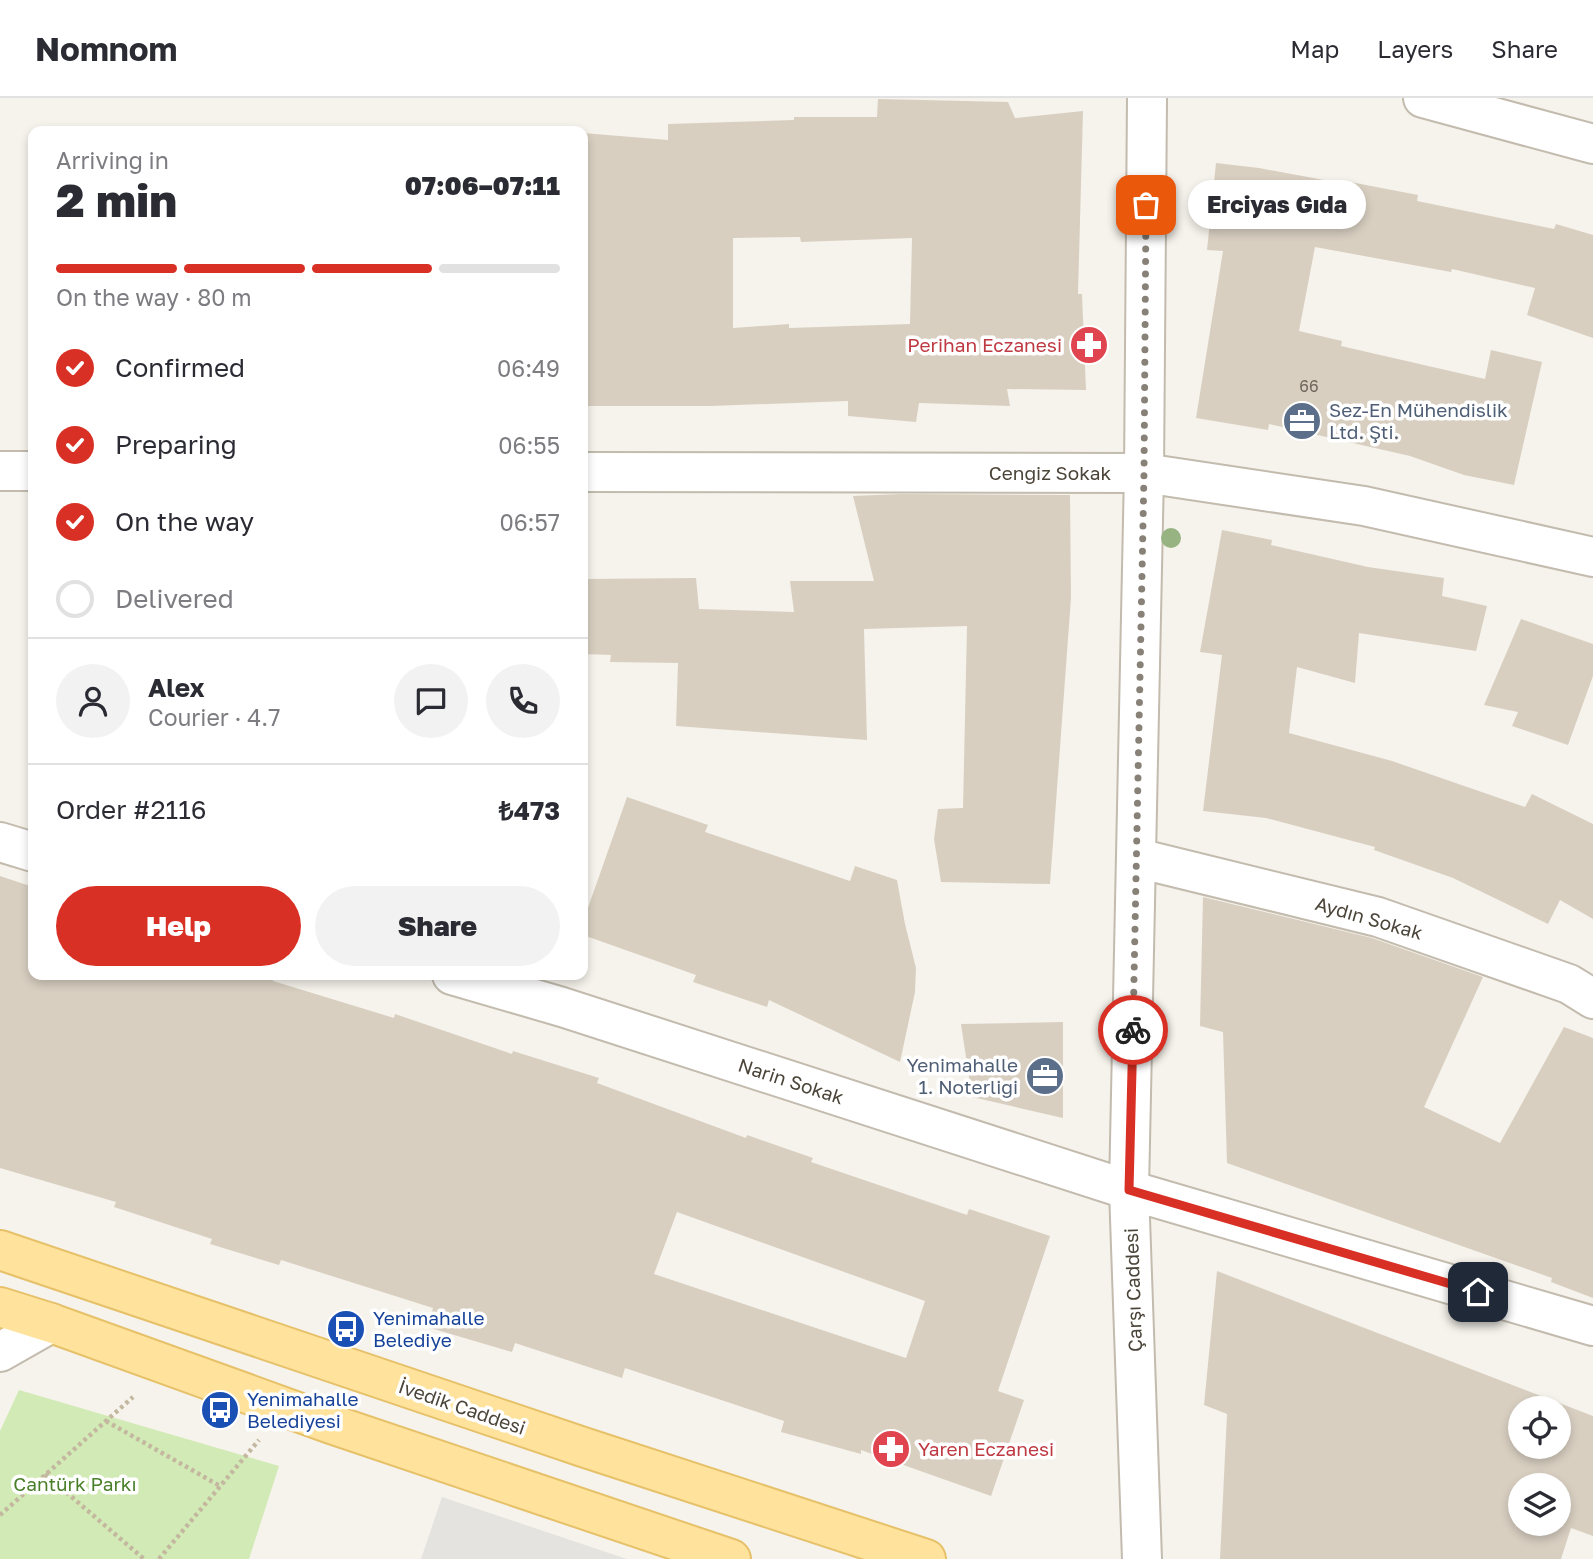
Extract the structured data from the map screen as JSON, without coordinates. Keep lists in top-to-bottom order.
{
  "streets": {
    "main road": ["İvedik Caddesi"],
    "street": [
      "Cengiz Sokak",
      "Aydın Sokak",
      "Narin Sokak",
      "Çarşı Caddesi"
    ]
  },
  "crossings": [
    ["Cengiz Sokak", "Çarşı Caddesi"],
    ["Aydın Sokak", "Çarşı Caddesi"],
    ["Narin Sokak", "Çarşı Caddesi"]
  ],
  "parks": ["Cantürk Parkı"],
  "places": {
    "other": ["Erciyas Gıda"],
    "pharmacy": ["Perihan Eczanesi", "Yaren Eczanesi"],
    "office": ["Sez-En Mühendislik Ltd. Şti.", "Yenimahalle 1. Noterliği"],
    "bus stop": ["Yenimahalle Belediye", "Yenimahalle Belediyesi"]
  },
  "house_numbers": ["66"],
  "page": {
    "header": "Nomnom",
    "nav": ["Map", "Layers", "Share"],
    "heading": ["2 min", "Arriving in", "07:06–07:11"],
    "panel": [
      "Alex",
      "Courier · 4.7",
      "Order #2116",
      "₺473"
    ],
    "bubble": "Erciyas Gıda",
    "bar": "On the way · 80 m",
    "list": [
      ["Confirmed", "06:49"],
      ["Preparing", "06:55"],
      ["On the way", "06:57"],
      "Delivered"
    ],
    "buttons": ["Help", "Share"]
  }
}
